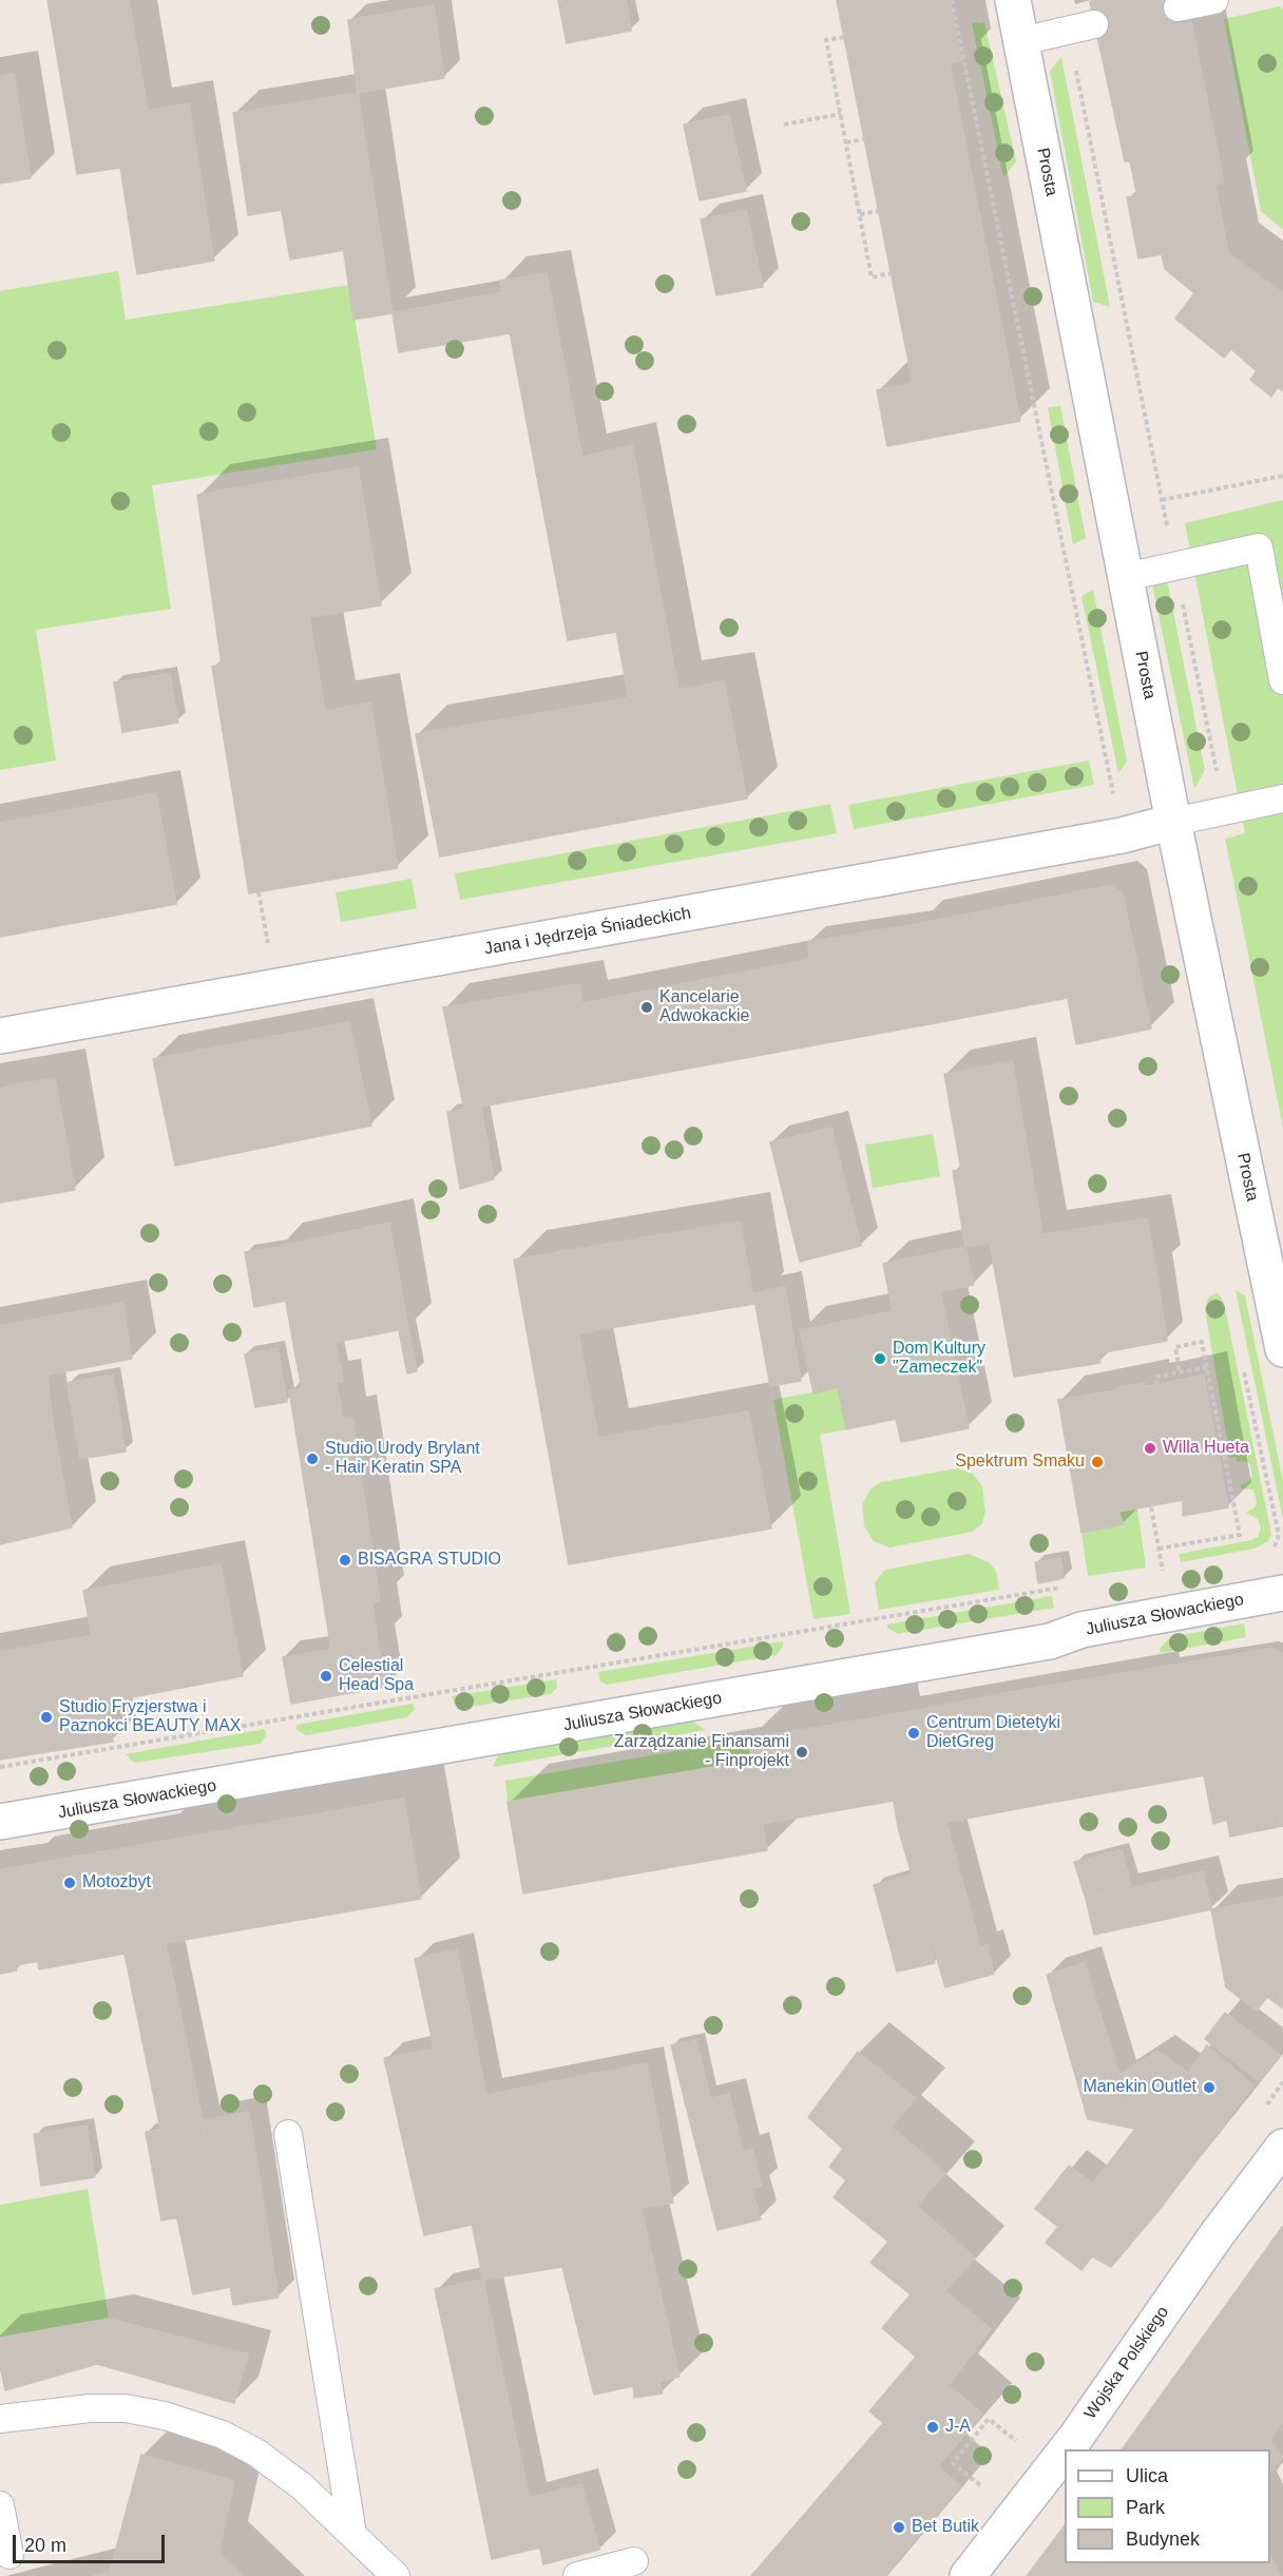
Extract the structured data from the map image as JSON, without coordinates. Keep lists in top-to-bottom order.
{
  "streets": {
    "street": [
      "Prosta",
      "Jana i Jędrzeja Śniadeckich",
      "Juliusza Słowackiego",
      "Wojska Polskiego"
    ]
  },
  "crossings": [
    ["Prosta", "Jana i Jędrzeja Śniadeckich"]
  ],
  "places": [
    "Kancelarie Adwokackie",
    "Dom Kultury \"Zameczek\"",
    "Willa Hueta",
    "Studio Urody Brylant - Hair Keratin SPA",
    "Spektrum Smaku",
    "BISAGRA STUDIO",
    "Celestial Head Spa",
    "Studio Fryzjerstwa i Paznokci BEAUTY MAX",
    "Centrum Dietetyki DietGreg",
    "Zarządzanie Finansami - Finprojekt",
    "Motozbyt",
    "Manekin Outlet",
    "J-A",
    "Bet Butik"
  ],
  "legend": ["Ulica", "Park", "Budynek"],
  "scale_bar": "20 m"
}
